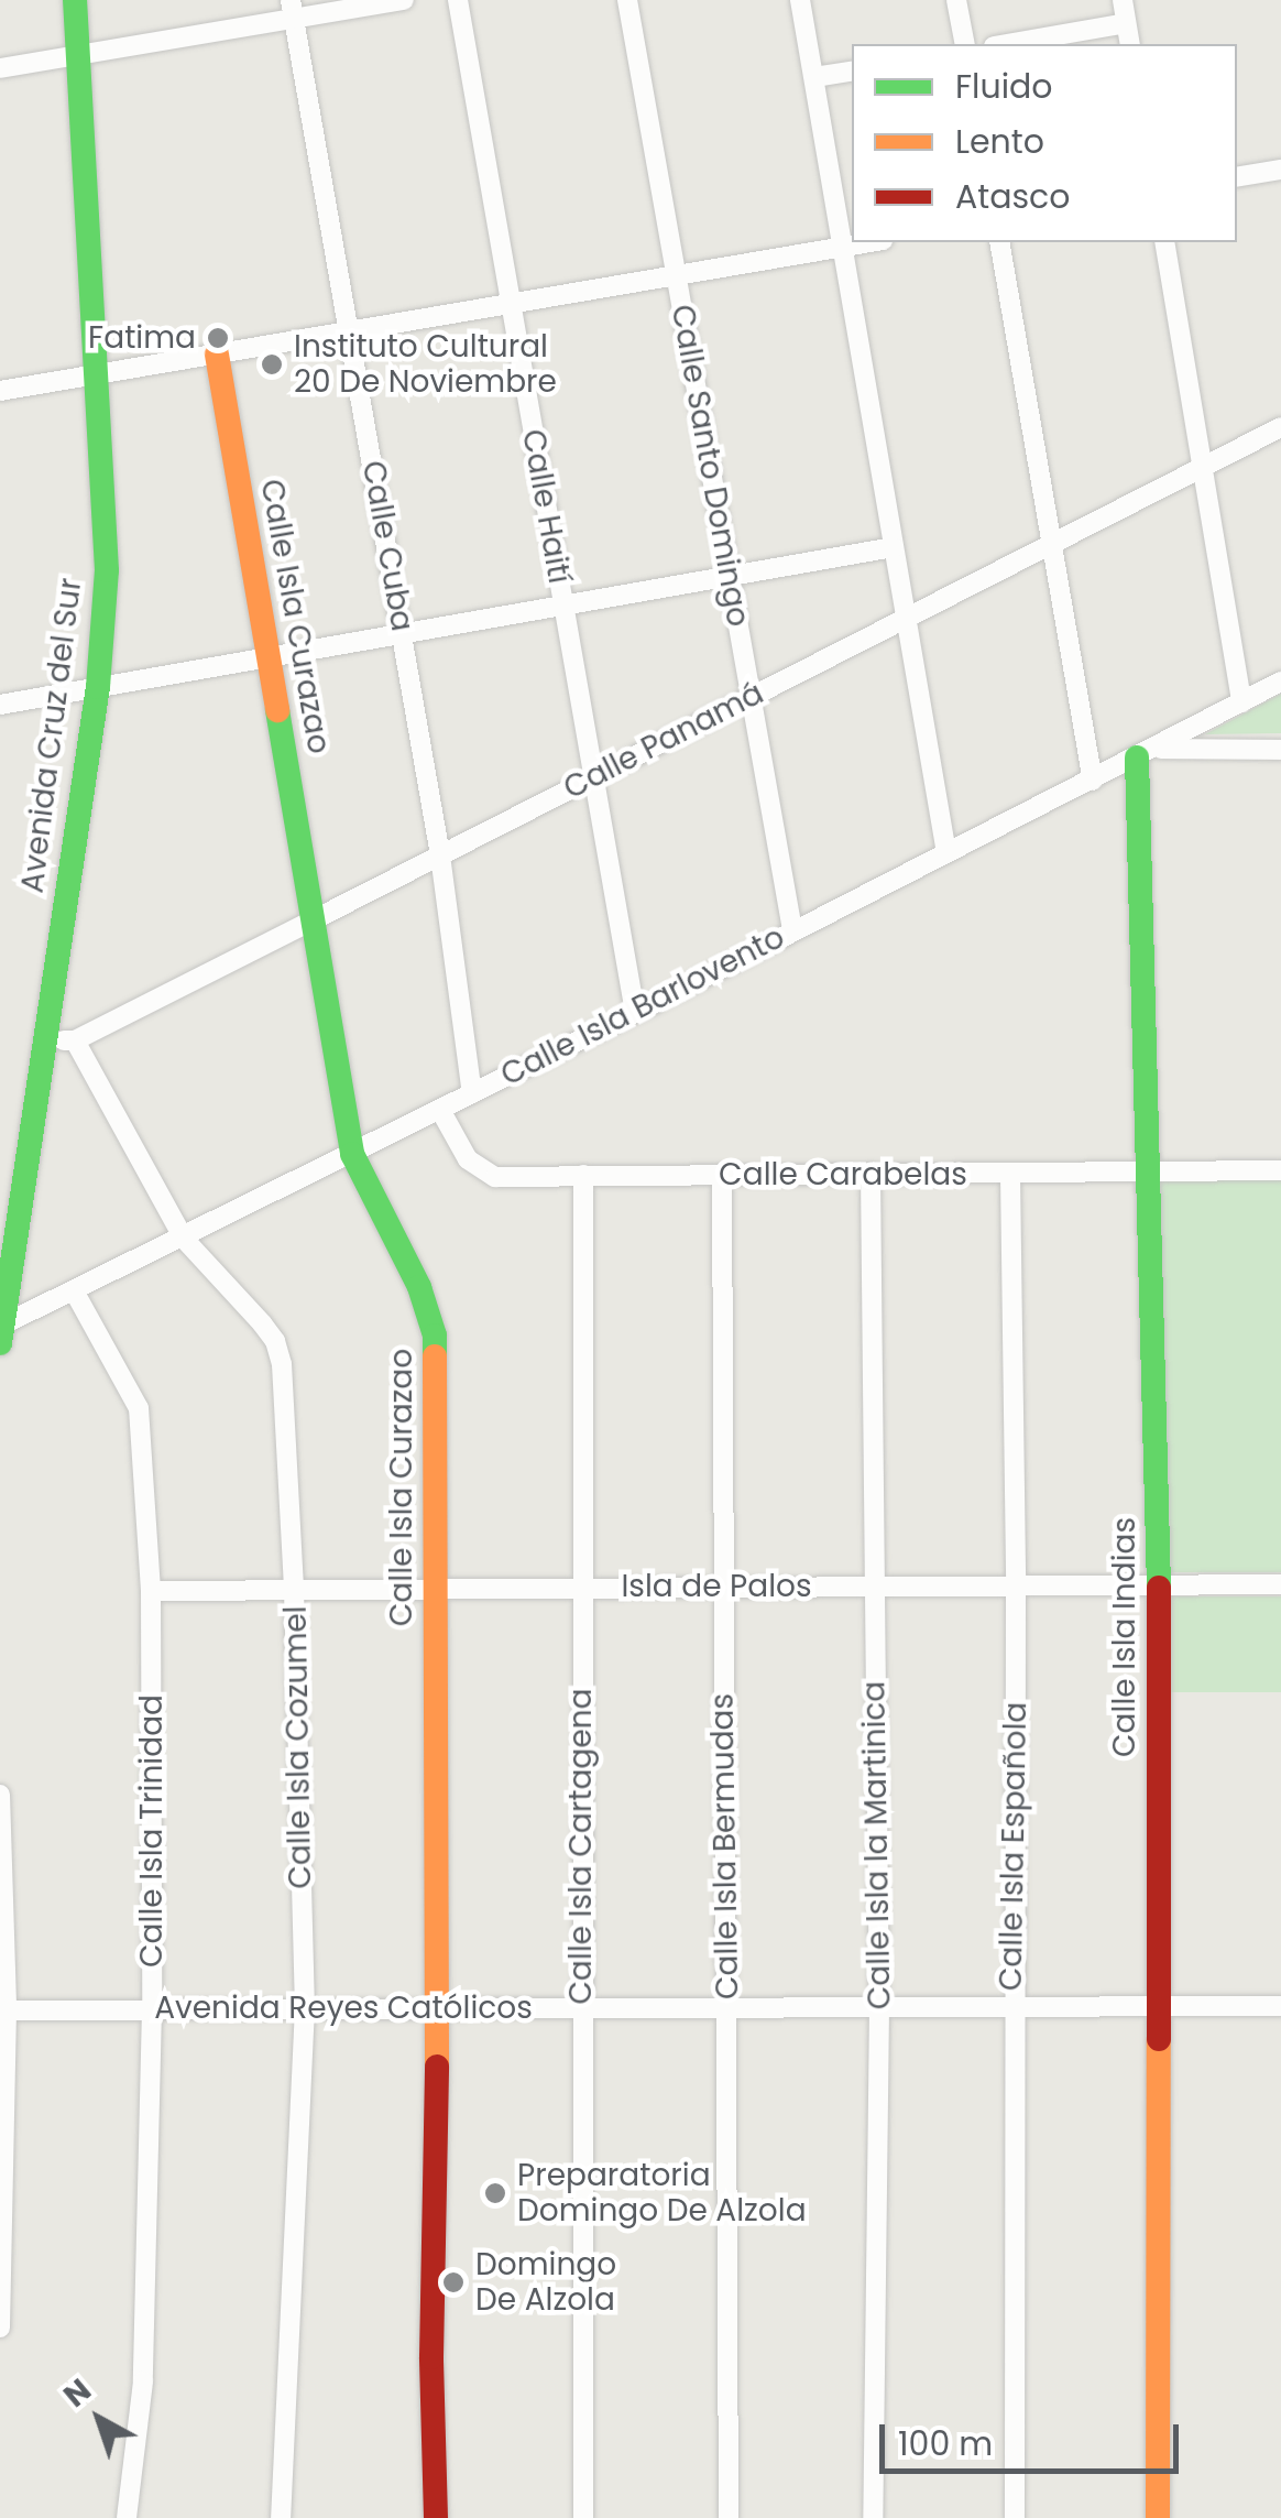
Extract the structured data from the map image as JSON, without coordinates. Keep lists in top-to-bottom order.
{
  "streets": {
    "street": [
      "Calle Santo Domingo",
      "Calle Haití",
      "Calle Cuba",
      "Calle Isla Curazao",
      "Avenida Cruz del Sur",
      "Calle Panamá",
      "Calle Isla Barlovento",
      "Calle Carabelas",
      "Isla de Palos",
      "Calle Isla Indias",
      "Calle Isla Cozumel",
      "Calle Isla Trinidad",
      "Calle Isla la Martinica",
      "Calle Isla Cartagena",
      "Calle Isla Bermudas",
      "Calle Isla Española",
      "Avenida Reyes Católicos"
    ]
  },
  "crossings": [
    ["Calle Santo Domingo", "Calle Panamá"],
    ["Calle Santo Domingo", "Calle Isla Barlovento"],
    ["Calle Haití", "Calle Panamá"],
    ["Calle Haití", "Calle Isla Barlovento"],
    ["Calle Cuba", "Calle Panamá"],
    ["Calle Cuba", "Calle Isla Barlovento"],
    ["Calle Isla Curazao", "Calle Panamá"],
    ["Calle Isla Curazao", "Calle Isla Barlovento"],
    ["Calle Isla Curazao", "Isla de Palos"],
    ["Calle Isla Curazao", "Avenida Reyes Católicos"],
    ["Avenida Cruz del Sur", "Calle Panamá"],
    ["Avenida Cruz del Sur", "Calle Isla Barlovento"],
    ["Calle Panamá", "Calle Isla Cozumel"],
    ["Calle Isla Barlovento", "Calle Carabelas"],
    ["Calle Isla Barlovento", "Calle Isla Indias"],
    ["Calle Isla Barlovento", "Calle Isla Cozumel"],
    ["Calle Isla Barlovento", "Calle Isla Trinidad"],
    ["Calle Carabelas", "Calle Isla Indias"],
    ["Calle Carabelas", "Calle Isla la Martinica"],
    ["Calle Carabelas", "Calle Isla Cartagena"],
    ["Calle Carabelas", "Calle Isla Bermudas"],
    ["Calle Carabelas", "Calle Isla Española"],
    ["Isla de Palos", "Calle Isla Indias"],
    ["Isla de Palos", "Calle Isla Cozumel"],
    ["Isla de Palos", "Calle Isla Trinidad"],
    ["Isla de Palos", "Calle Isla la Martinica"],
    ["Isla de Palos", "Calle Isla Cartagena"],
    ["Isla de Palos", "Calle Isla Bermudas"],
    ["Isla de Palos", "Calle Isla Española"],
    ["Calle Isla Indias", "Avenida Reyes Católicos"],
    ["Calle Isla Cozumel", "Avenida Reyes Católicos"],
    ["Calle Isla Trinidad", "Avenida Reyes Católicos"],
    ["Calle Isla la Martinica", "Avenida Reyes Católicos"],
    ["Calle Isla Cartagena", "Avenida Reyes Católicos"],
    ["Calle Isla Bermudas", "Avenida Reyes Católicos"],
    ["Calle Isla Española", "Avenida Reyes Católicos"]
  ],
  "places": [
    "Fatima",
    "Instituto Cultural 20 De Noviembre",
    "Preparatoria Domingo De Alzola",
    "Domingo De Alzola"
  ],
  "legend": ["Fluido", "Lento", "Atasco"],
  "scale_bar": "100 m",
  "north": "top left"
}
